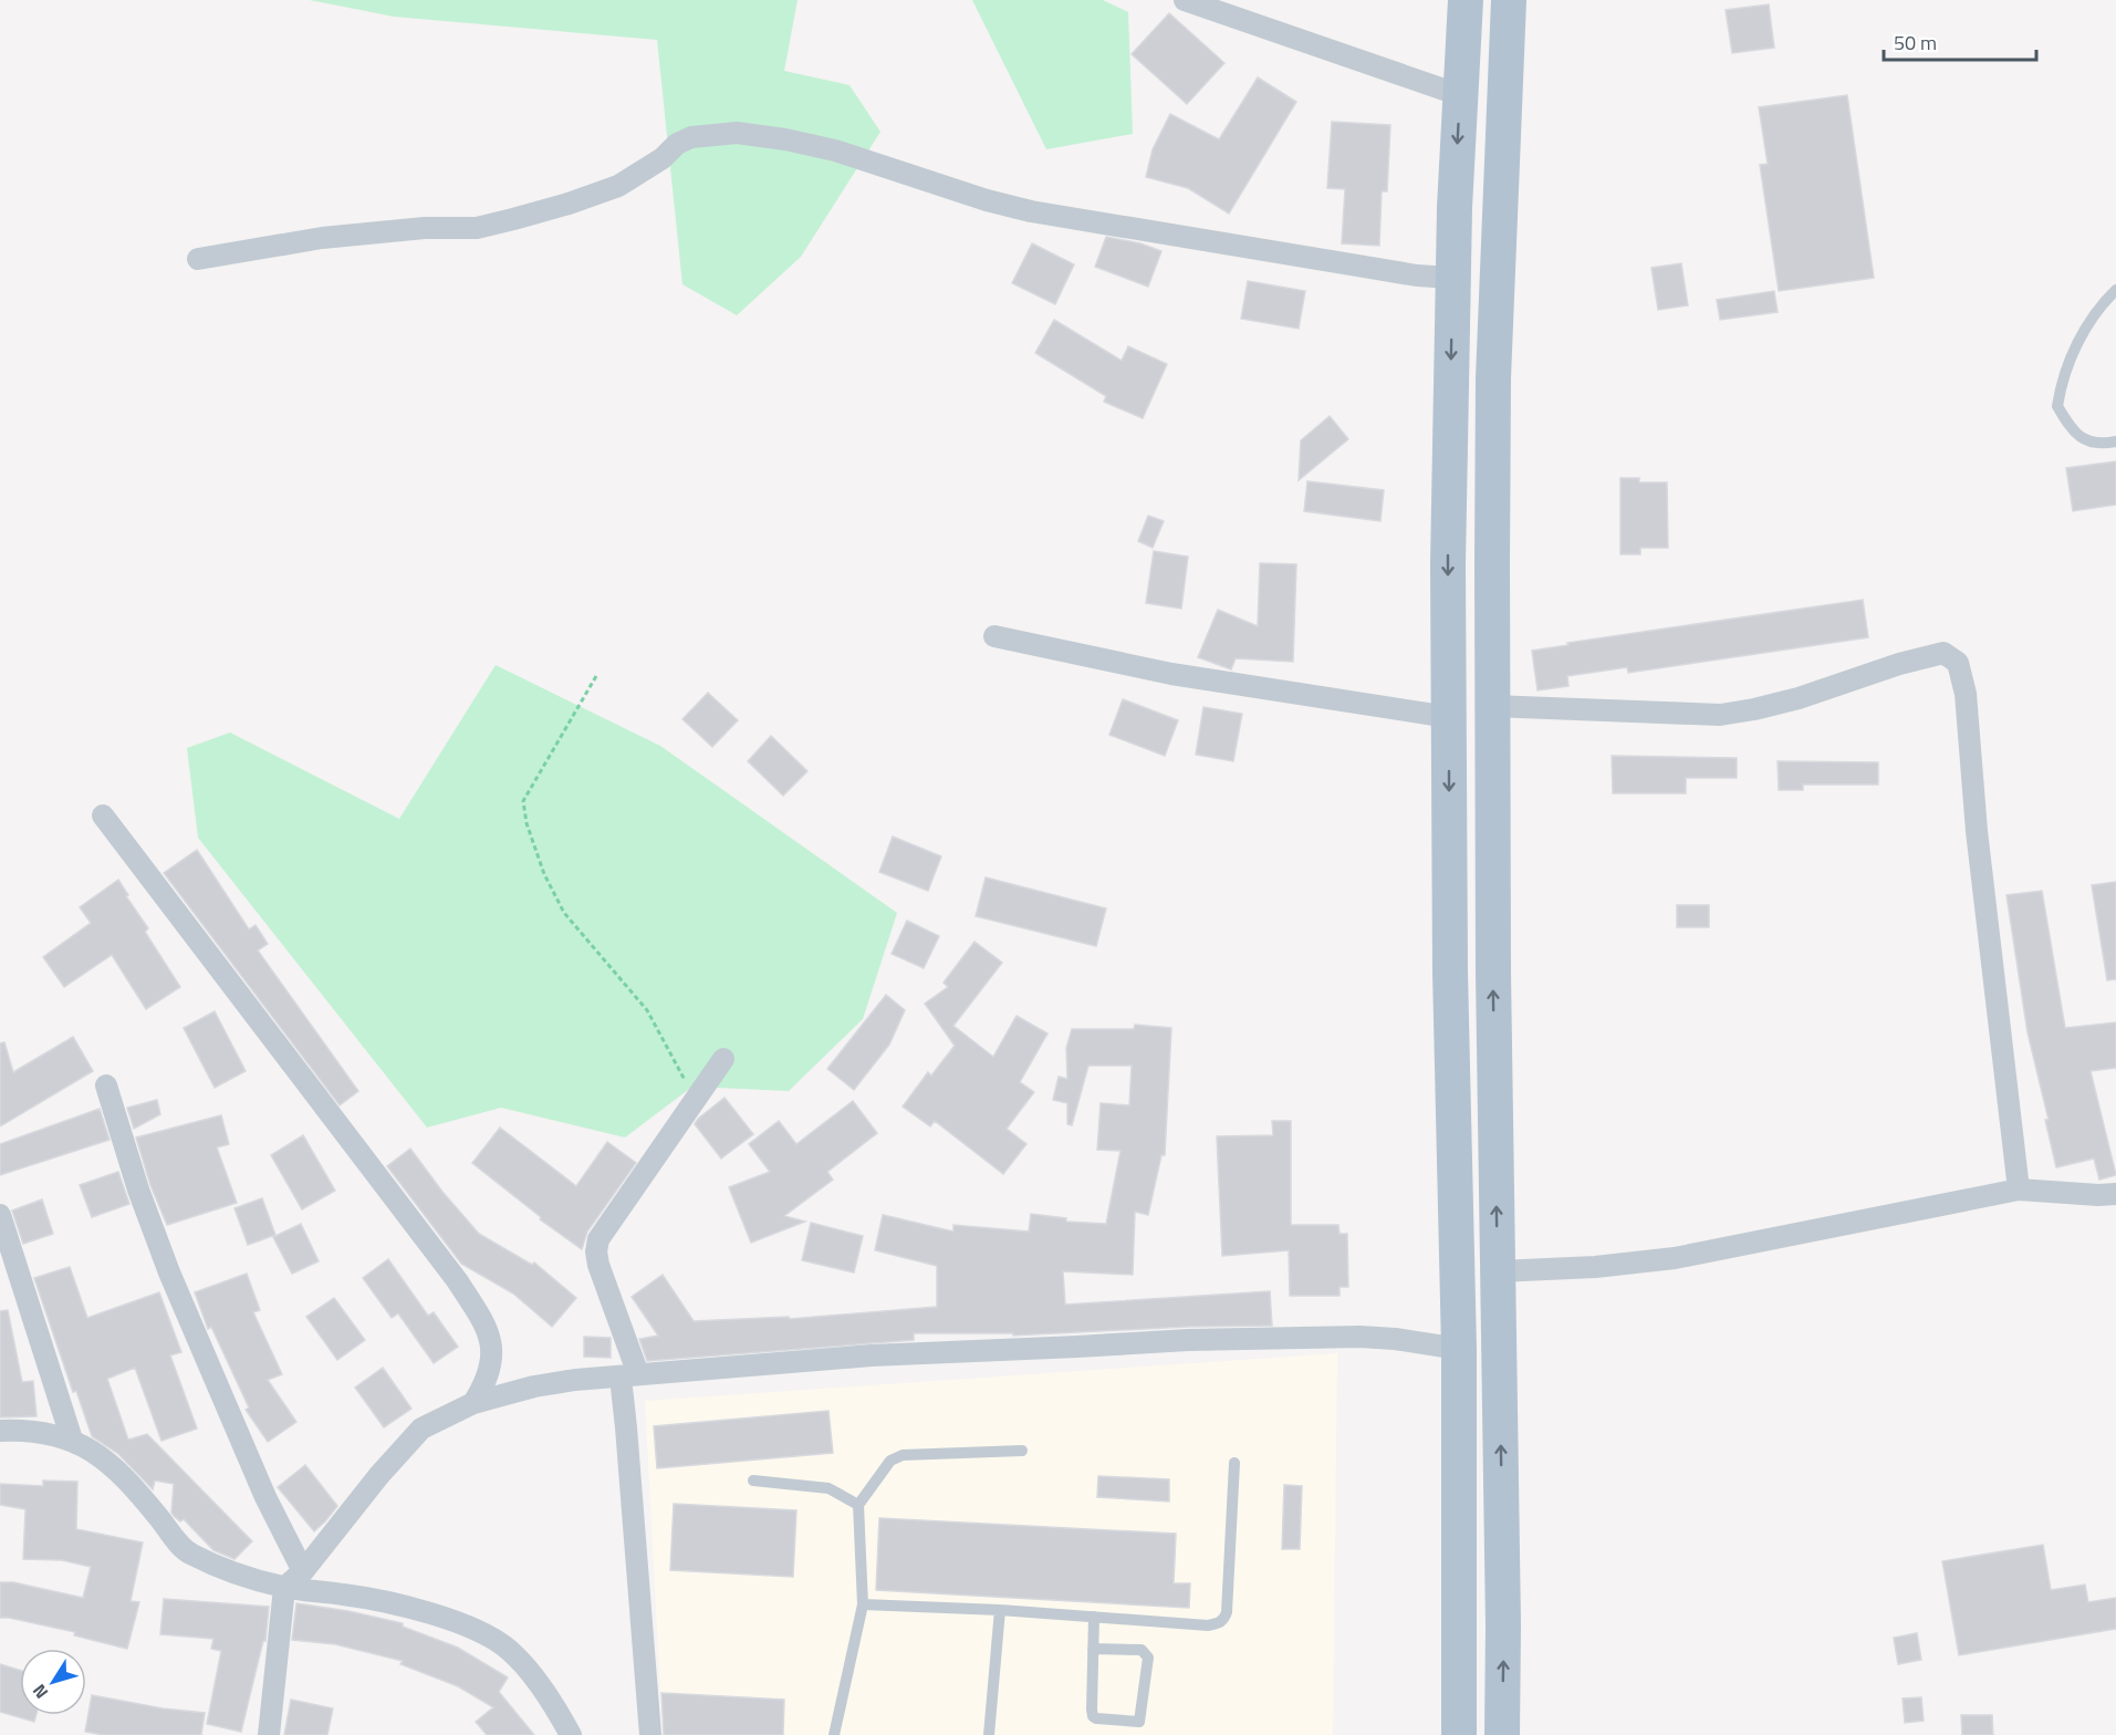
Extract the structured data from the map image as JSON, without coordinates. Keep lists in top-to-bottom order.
{
  "scale_bar": "50 m",
  "north": "bottom left"
}
